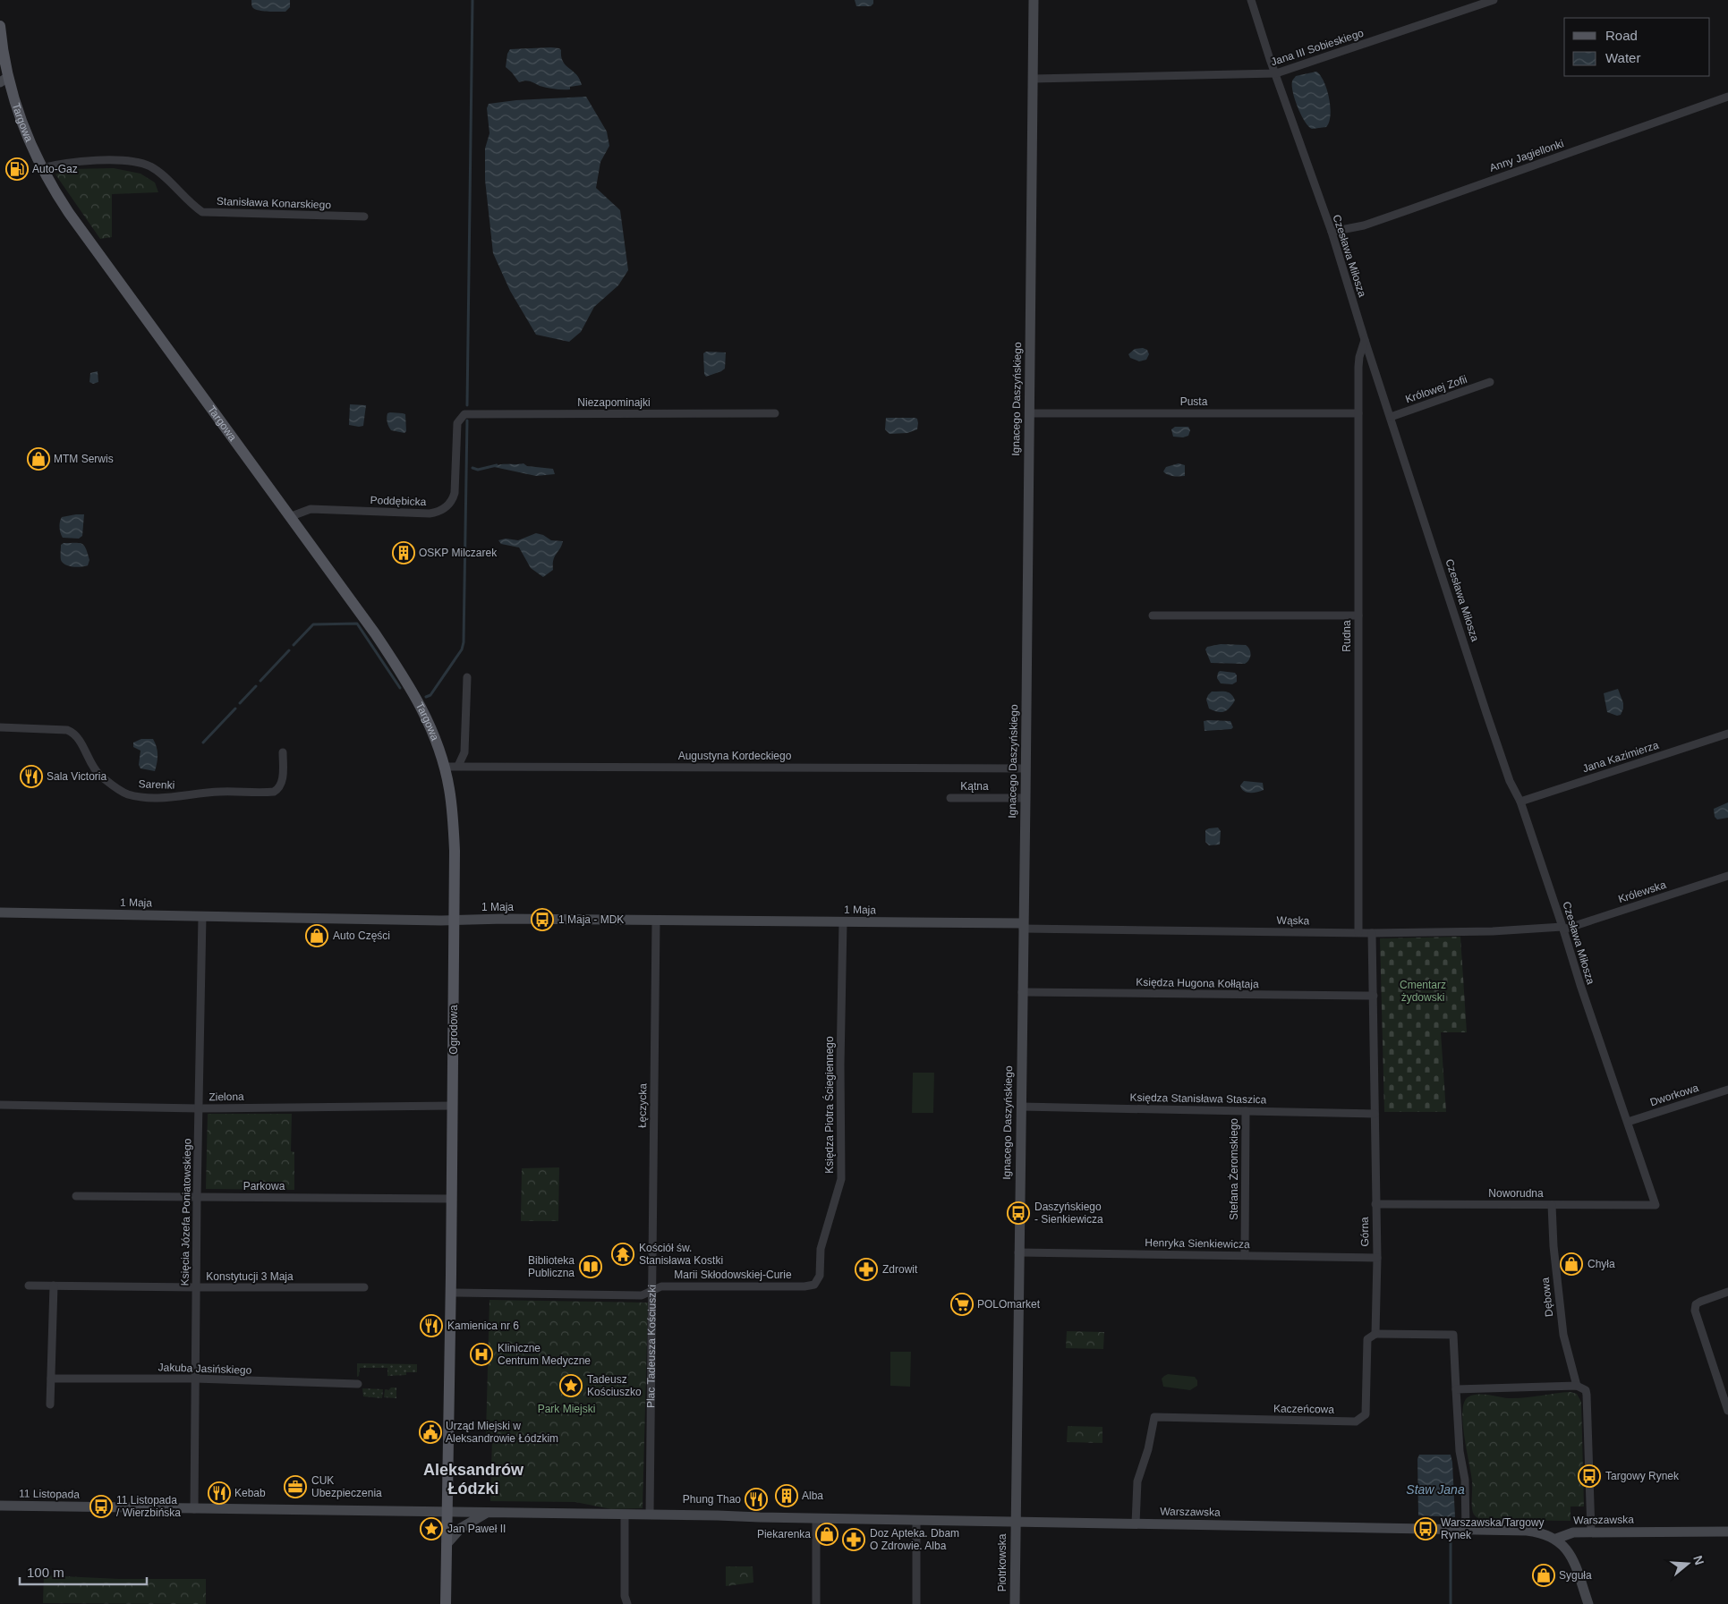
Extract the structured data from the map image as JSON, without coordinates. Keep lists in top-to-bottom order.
{
  "streets": {
    "main road": ["Targowa", "Ogrodowa"],
    "street": [
      "Jana III Sobieskiego",
      "Anny Jagiellonki",
      "Stanisława Konarskiego",
      "Czesława Miłosza",
      "Królowej Zofii",
      "Ignacego Daszyńskiego",
      "Pusta",
      "Niezapominajki",
      "Poddębicka",
      "Rudna",
      "Augustyna Kordeckiego",
      "Jana Kazimierza",
      "Sarenki",
      "Kątna",
      "Królewska",
      "1 Maja",
      "Wąska",
      "Księdza Hugona Kołłątaja",
      "Dworkowa",
      "Zielona",
      "Księdza Stanisława Staszica",
      "Księdza Piotra Ściegiennego",
      "Łęczycka",
      "Stefana Żeromskiego",
      "Parkowa",
      "Noworudna",
      "Księcia Józefa Poniatowskiego",
      "Górna",
      "Henryka Sienkiewicza",
      "Marii Skłodowskiej-Curie",
      "Konstytucji 3 Maja",
      "Dębowa",
      "Plac Tadeusza Kościuszki",
      "Jakuba Jasińskiego",
      "Kaczeńcowa",
      "11 Listopada",
      "Warszawska",
      "Piotrkowska"
    ]
  },
  "crossings": [
    ["Jana III Sobieskiego", "Czesława Miłosza"],
    ["Jana III Sobieskiego", "Ignacego Daszyńskiego"],
    ["Targowa", "Stanisława Konarskiego"],
    ["Targowa", "Poddębicka"],
    ["Targowa", "Augustyna Kordeckiego"],
    ["Targowa", "Ogrodowa"],
    ["Anny Jagiellonki", "Czesława Miłosza"],
    ["Czesława Miłosza", "Królowej Zofii"],
    ["Czesława Miłosza", "Rudna"],
    ["Czesława Miłosza", "Jana Kazimierza"],
    ["Czesława Miłosza", "Królewska"],
    ["Czesława Miłosza", "Wąska"],
    ["Czesława Miłosza", "Dworkowa"],
    ["Czesława Miłosza", "Noworudna"],
    ["Ignacego Daszyńskiego", "Pusta"],
    ["Ignacego Daszyńskiego", "Augustyna Kordeckiego"],
    ["Ignacego Daszyńskiego", "Kątna"],
    ["Ignacego Daszyńskiego", "1 Maja"],
    ["Ignacego Daszyńskiego", "Wąska"],
    ["Ignacego Daszyńskiego", "Księdza Hugona Kołłątaja"],
    ["Ignacego Daszyńskiego", "Księdza Stanisława Staszica"],
    ["Ignacego Daszyńskiego", "Henryka Sienkiewicza"],
    ["Ignacego Daszyńskiego", "Warszawska"],
    ["Ignacego Daszyńskiego", "Piotrkowska"],
    ["Pusta", "Rudna"],
    ["Niezapominajki", "Poddębicka"],
    ["Rudna", "Wąska"],
    ["Augustyna Kordeckiego", "Ogrodowa"],
    ["Królewska", "Wąska"],
    ["1 Maja", "Wąska"],
    ["1 Maja", "Ogrodowa"],
    ["1 Maja", "Księdza Piotra Ściegiennego"],
    ["1 Maja", "Łęczycka"],
    ["1 Maja", "Księcia Józefa Poniatowskiego"],
    ["Księdza Hugona Kołłątaja", "Górna"],
    ["Ogrodowa", "Zielona"],
    ["Ogrodowa", "Parkowa"],
    ["Ogrodowa", "Plac Tadeusza Kościuszki"],
    ["Zielona", "Księcia Józefa Poniatowskiego"],
    ["Księdza Stanisława Staszica", "Stefana Żeromskiego"],
    ["Księdza Stanisława Staszica", "Górna"],
    ["Księdza Piotra Ściegiennego", "Marii Skłodowskiej-Curie"],
    ["Łęczycka", "Marii Skłodowskiej-Curie"],
    ["Łęczycka", "Plac Tadeusza Kościuszki"],
    ["Stefana Żeromskiego", "Henryka Sienkiewicza"],
    ["Parkowa", "Księcia Józefa Poniatowskiego"],
    ["Noworudna", "Górna"],
    ["Noworudna", "Dębowa"],
    ["Księcia Józefa Poniatowskiego", "Konstytucji 3 Maja"],
    ["Księcia Józefa Poniatowskiego", "Jakuba Jasińskiego"],
    ["Księcia Józefa Poniatowskiego", "11 Listopada"],
    ["Górna", "Henryka Sienkiewicza"],
    ["Górna", "Kaczeńcowa"],
    ["Marii Skłodowskiej-Curie", "Plac Tadeusza Kościuszki"],
    ["Plac Tadeusza Kościuszki", "Warszawska"],
    ["Kaczeńcowa", "Warszawska"],
    ["Warszawska", "Piotrkowska"]
  ],
  "districts": ["Aleksandrów Łódzki"],
  "water": ["Staw Jana"],
  "parks": ["Cmentarz żydowski", "Park Miejski"],
  "places": {
    "fuel station": ["Auto-Gaz"],
    "shop": [
      "MTM Serwis",
      "Auto Części",
      "Chyła",
      "Piekarenka",
      "Syguła"
    ],
    "building": ["OSKP Milczarek", "Alba"],
    "restaurant": [
      "Sala Victoria",
      "Kamienica nr 6",
      "Kebab",
      "Phung Thao"
    ],
    "bus stop": [
      "1 Maja - MDK",
      "Daszyńskiego - Sienkiewicza",
      "Targowy Rynek",
      "11 Listopada / Wierzbińska",
      "Warszawska/Targowy Rynek"
    ],
    "temple": ["Kościół św. Stanisława Kostki"],
    "library": ["Biblioteka Publiczna"],
    "pharmacy": ["Zdrowit", "Doz Apteka. Dbam O Zdrowie. Alba"],
    "supermarket": ["POLOmarket"],
    "hospital": ["Kliniczne Centrum Medyczne"],
    "place": ["Tadeusz Kościuszko", "Jan Paweł II"],
    "public building": ["Urząd Miejski w Aleksandrowie Łódzkim"],
    "office": ["CUK Ubezpieczenia"]
  },
  "legend": ["Road", "Water"],
  "scale_bar": "100 m",
  "north": "right"
}
